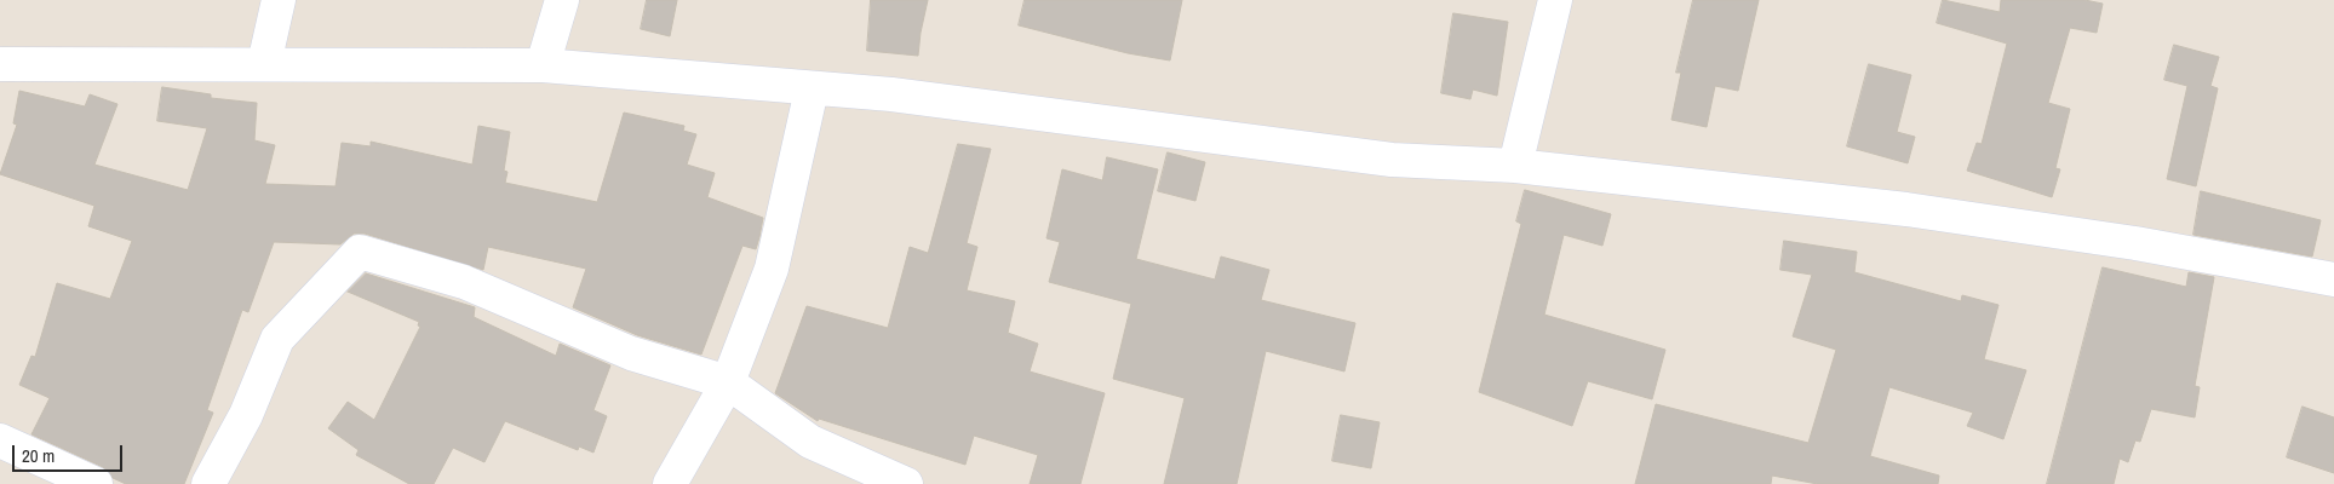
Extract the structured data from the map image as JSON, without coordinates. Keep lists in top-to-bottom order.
{
  "scale_bar": "20 m"
}
